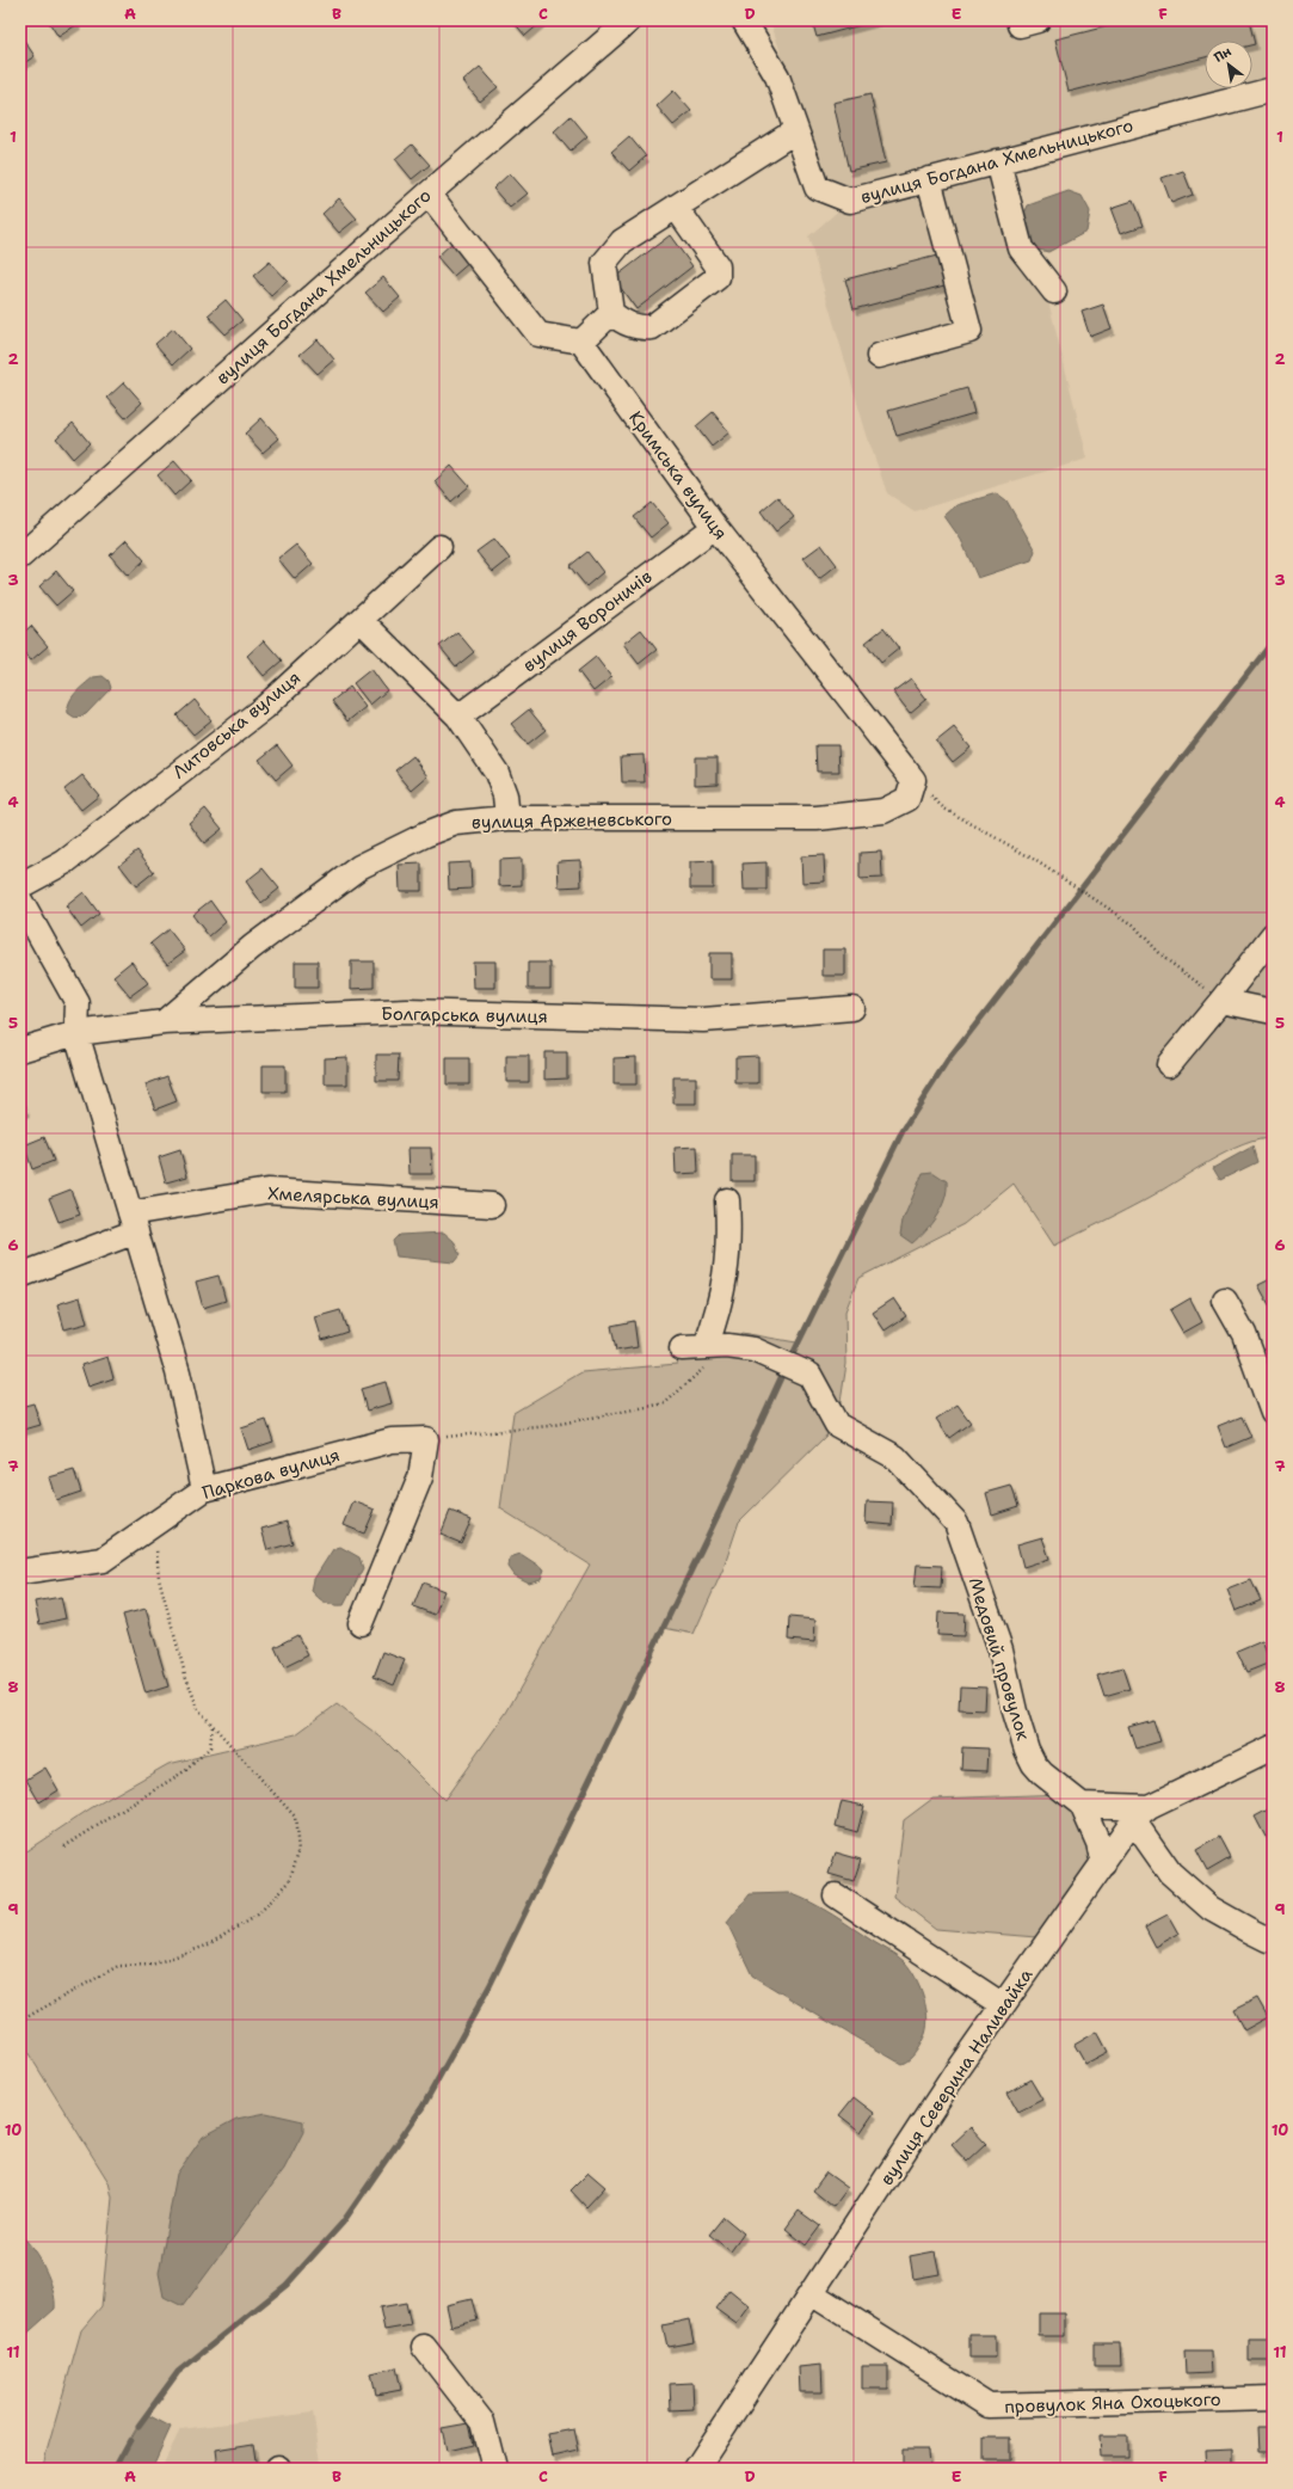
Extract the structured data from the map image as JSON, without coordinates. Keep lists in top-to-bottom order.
{
  "streets": {
    "street": [
      "вулиця Богдана Хмельницького",
      "Кримська вулиця",
      "вулиця Вороничів",
      "Литовська вулиця",
      "вулиця Арженевського",
      "Болгарська вулиця",
      "Хмелярська вулиця",
      "Паркова вулиця",
      "Медовий провулок",
      "вулиця Северина Наливайка",
      "провулок Яна Охоцького"
    ]
  },
  "crossings": [
    ["Кримська вулиця", "вулиця Вороничів"],
    ["Кримська вулиця", "вулиця Арженевського"],
    ["вулиця Арженевського", "Болгарська вулиця"],
    ["Медовий провулок", "вулиця Северина Наливайка"],
    ["вулиця Северина Наливайка", "провулок Яна Охоцького"]
  ],
  "north": "top left",
  "grid": {
    "columns": [
      "A",
      "B",
      "C",
      "D",
      "E",
      "F"
    ],
    "rows": [
      "1",
      "2",
      "3",
      "4",
      "5",
      "6",
      "7",
      "8",
      "9",
      "10",
      "11"
    ]
  }
}
